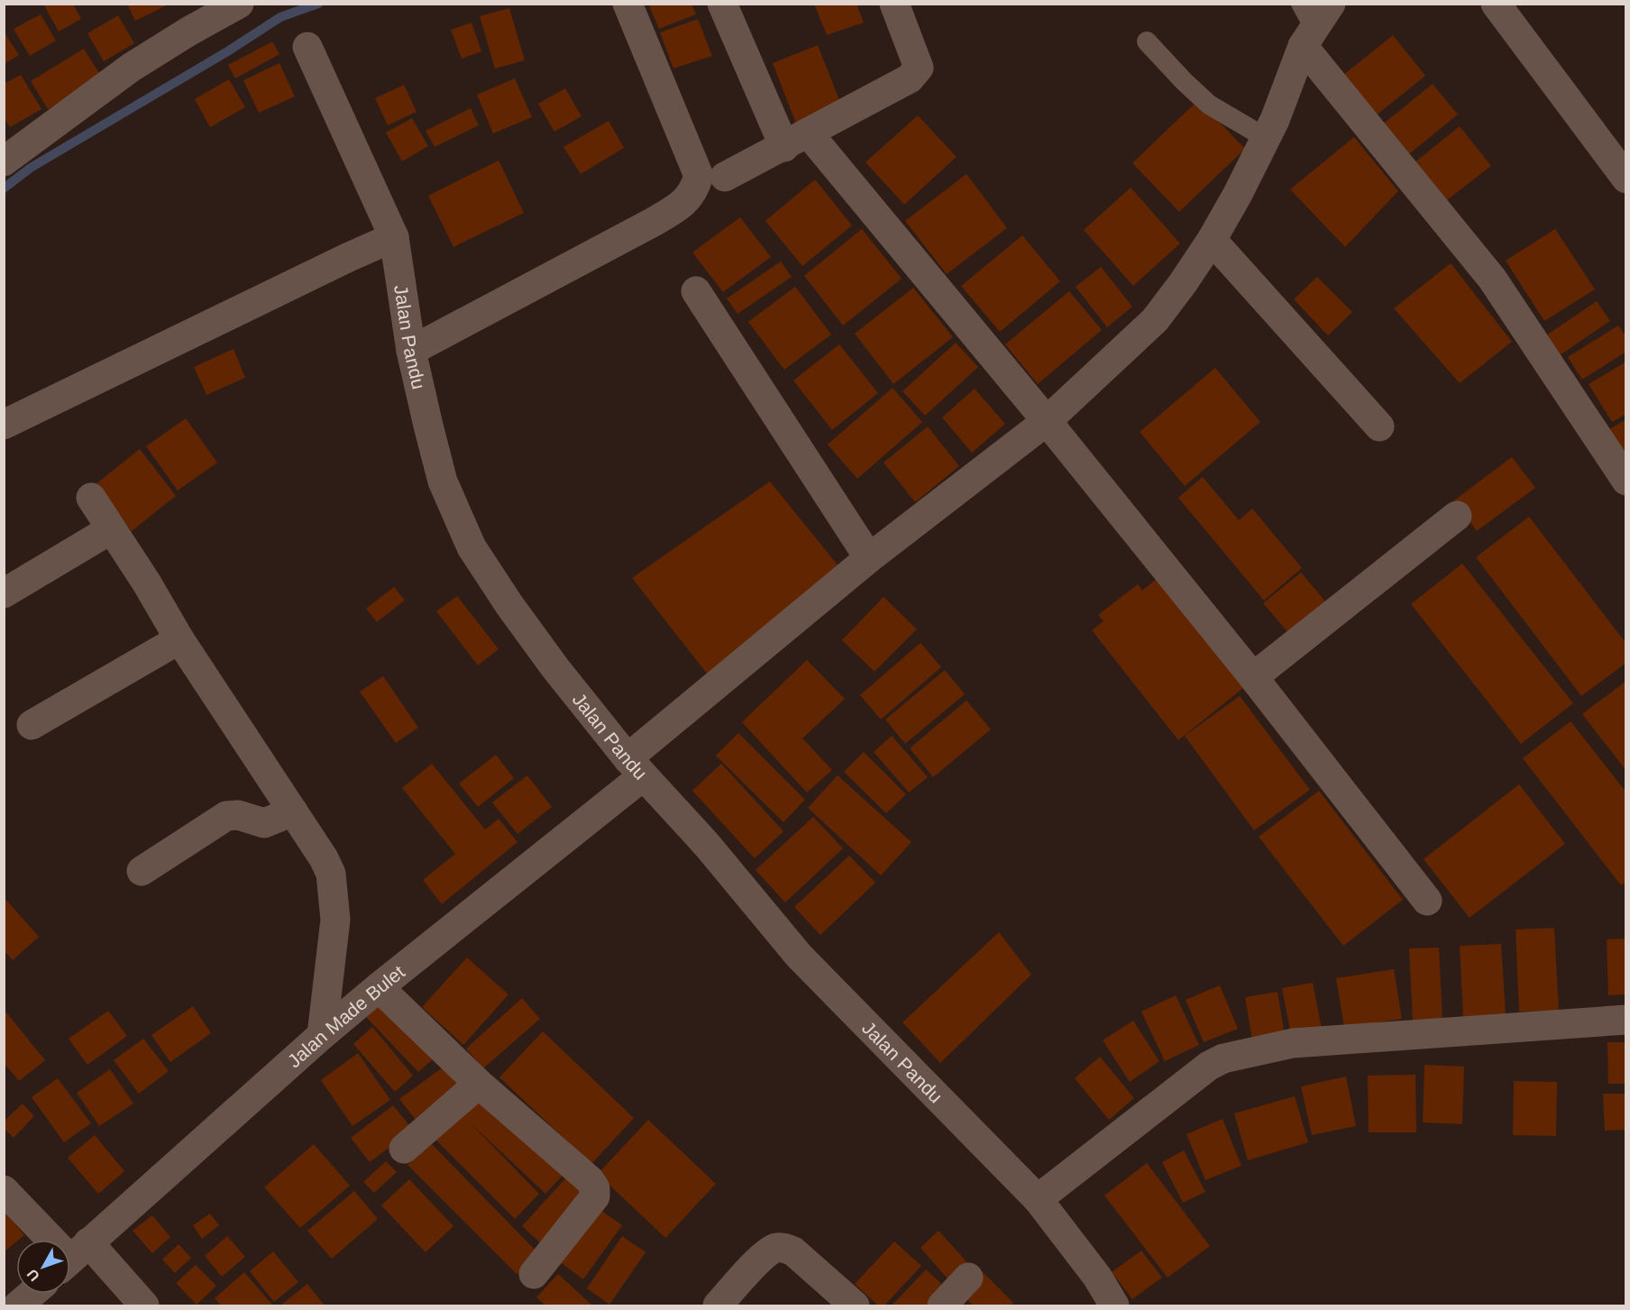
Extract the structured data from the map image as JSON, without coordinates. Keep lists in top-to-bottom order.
{
  "streets": {
    "street": ["Jalan Pandu", "Jalan Made Bulet"]
  },
  "crossings": [
    ["Jalan Pandu", "Jalan Made Bulet"]
  ],
  "north": "bottom left"
}
